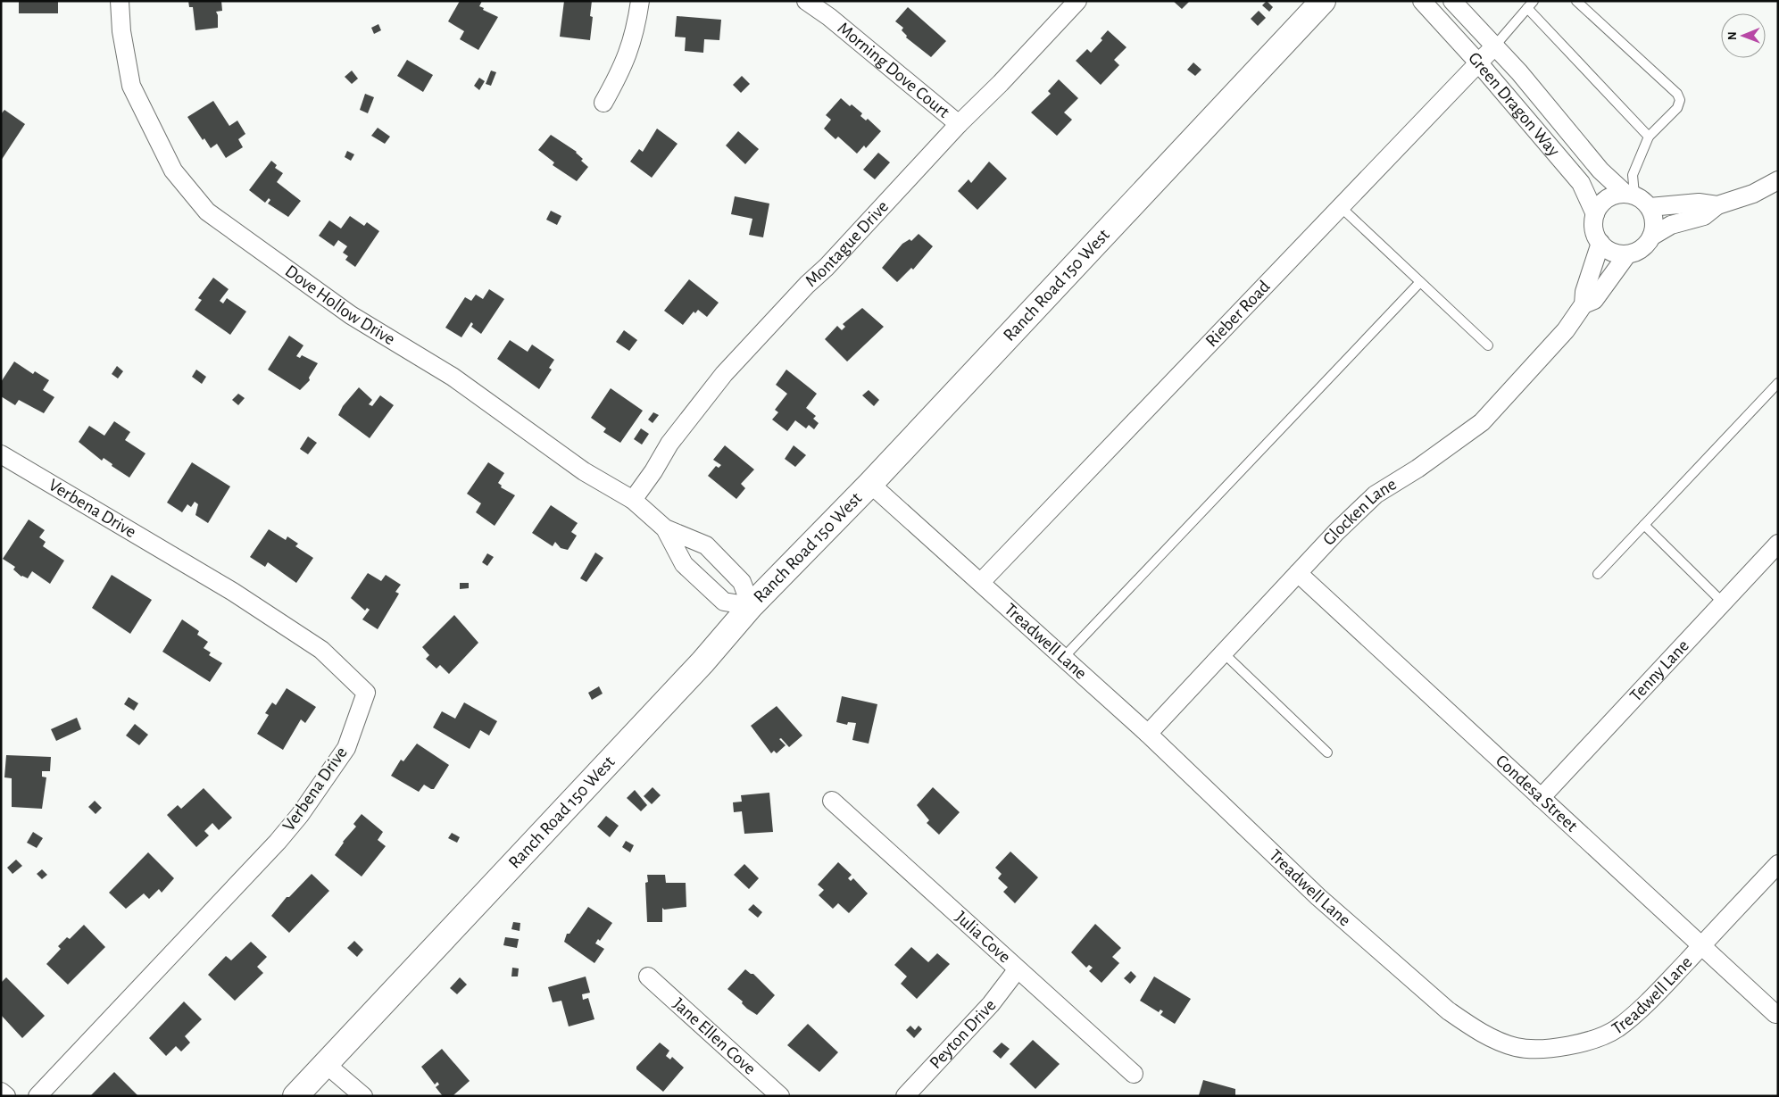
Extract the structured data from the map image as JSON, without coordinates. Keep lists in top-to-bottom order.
{
  "streets": {
    "main road": ["Ranch Road 150 West"],
    "street": [
      "Morning Dove Court",
      "Green Dragon Way",
      "Montague Drive",
      "Dove Hollow Drive",
      "Rieber Road",
      "Verbena Drive",
      "Glocken Lane",
      "Treadwell Lane",
      "Tenny Lane",
      "Condesa Street",
      "Julia Cove",
      "Peyton Drive",
      "Jane Ellen Cove"
    ]
  },
  "crossings": [
    ["Morning Dove Court", "Montague Drive"],
    ["Green Dragon Way", "Rieber Road"],
    ["Green Dragon Way", "Glocken Lane"],
    ["Montague Drive", "Dove Hollow Drive"],
    ["Ranch Road 150 West", "Dove Hollow Drive"],
    ["Ranch Road 150 West", "Treadwell Lane"],
    ["Rieber Road", "Treadwell Lane"],
    ["Glocken Lane", "Treadwell Lane"],
    ["Glocken Lane", "Condesa Street"],
    ["Treadwell Lane", "Condesa Street"],
    ["Tenny Lane", "Condesa Street"],
    ["Julia Cove", "Peyton Drive"]
  ],
  "north": "left"
}
